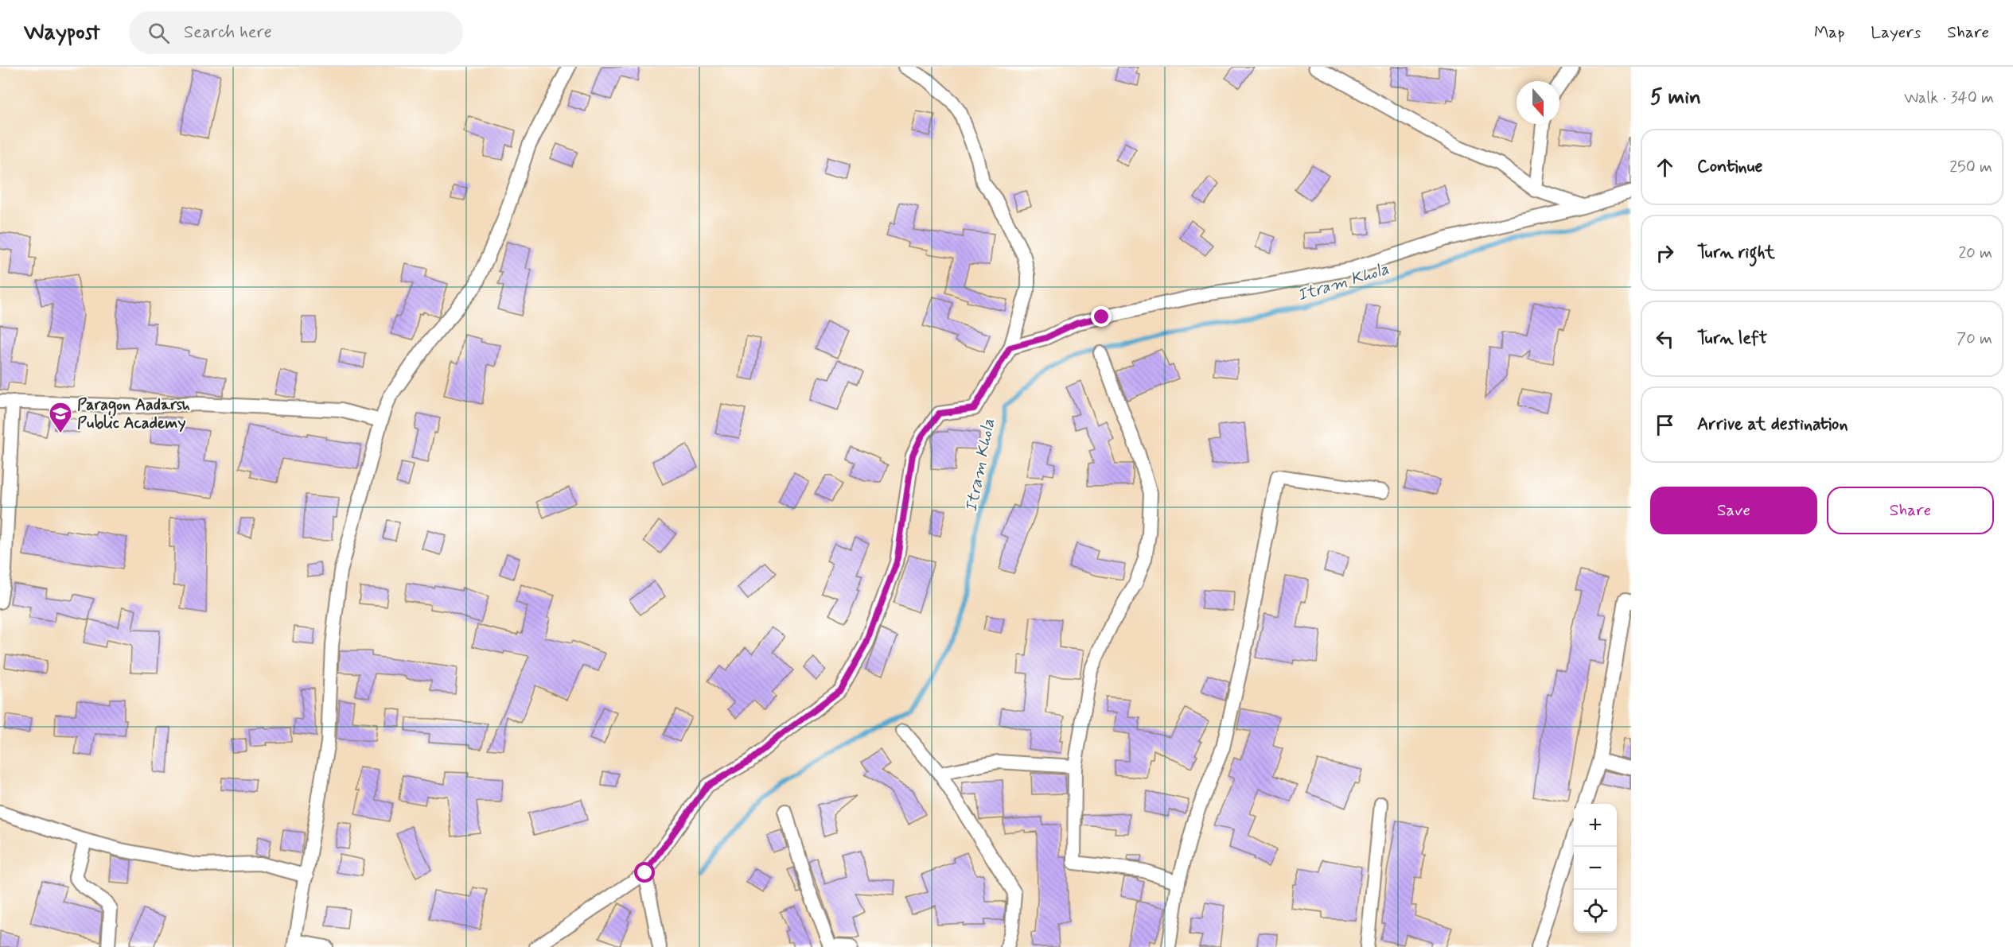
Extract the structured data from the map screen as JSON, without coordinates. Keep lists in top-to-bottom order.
{
  "water": ["Itram Khola"],
  "places": {
    "school or university": ["Paragon Aadarsh Public Academy"]
  },
  "north": "bottom",
  "page": {
    "header": "Waypost",
    "search": "Search here",
    "nav": ["Map", "Layers", "Share"],
    "heading": ["5 min", "Walk · 340 m"],
    "list": [
      ["Continue", "250 m"],
      ["Turn right", "20 m"],
      ["Turn left", "70 m"],
      "Arrive at destination"
    ],
    "buttons": ["Save", "Share"],
    "map_buttons": ["+", "−"]
  }
}
